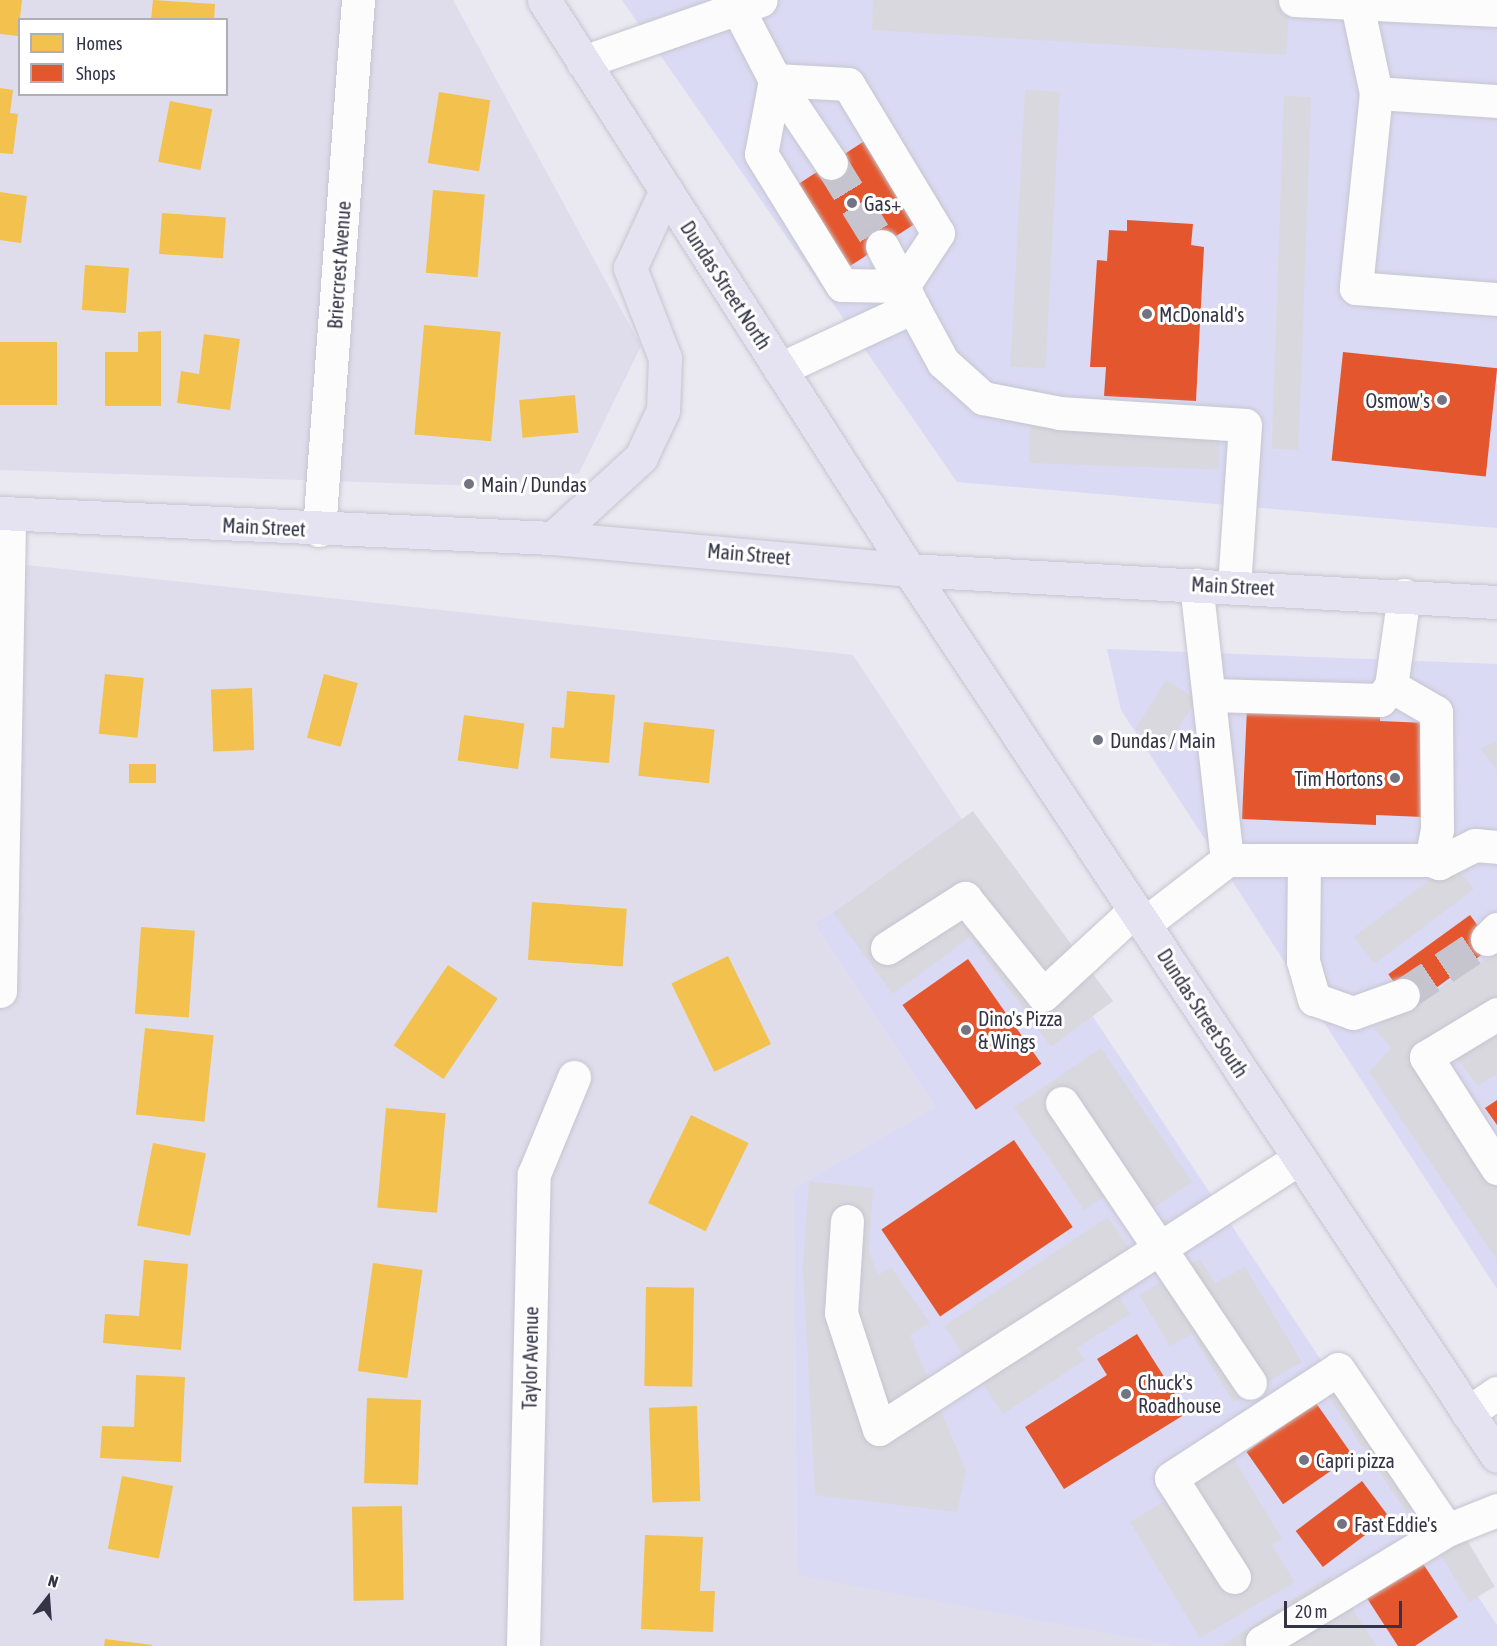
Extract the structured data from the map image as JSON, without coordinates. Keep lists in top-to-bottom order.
{
  "streets": {
    "main road": ["Dundas Street North", "Main Street", "Dundas Street South"],
    "street": ["Briercrest Avenue", "Taylor Avenue"]
  },
  "crossings": [
    ["Briercrest Avenue", "Main Street"],
    ["Dundas Street North", "Main Street"],
    ["Dundas Street North", "Dundas Street South"],
    ["Main Street", "Dundas Street South"]
  ],
  "places": [
    "Gas+",
    "McDonald's",
    "Osmow's",
    "Main / Dundas",
    "Dundas / Main",
    "Tim Hortons",
    "Dino's Pizza & Wings",
    "Chuck's Roadhouse",
    "Capri pizza",
    "Fast Eddie's"
  ],
  "legend": ["Homes", "Shops"],
  "scale_bar": "20 m",
  "north": "top"
}
